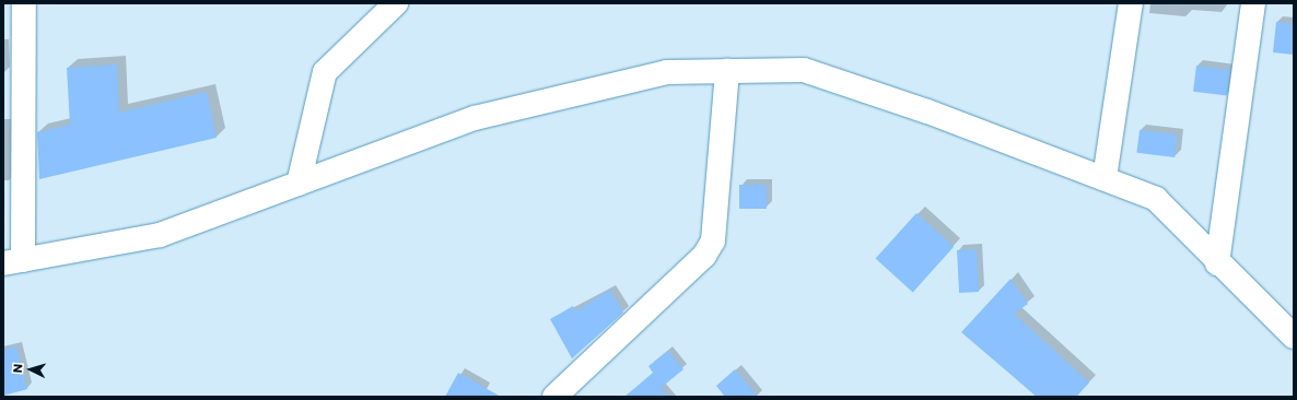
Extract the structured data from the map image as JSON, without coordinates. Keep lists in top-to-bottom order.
{
  "north": "left"
}
